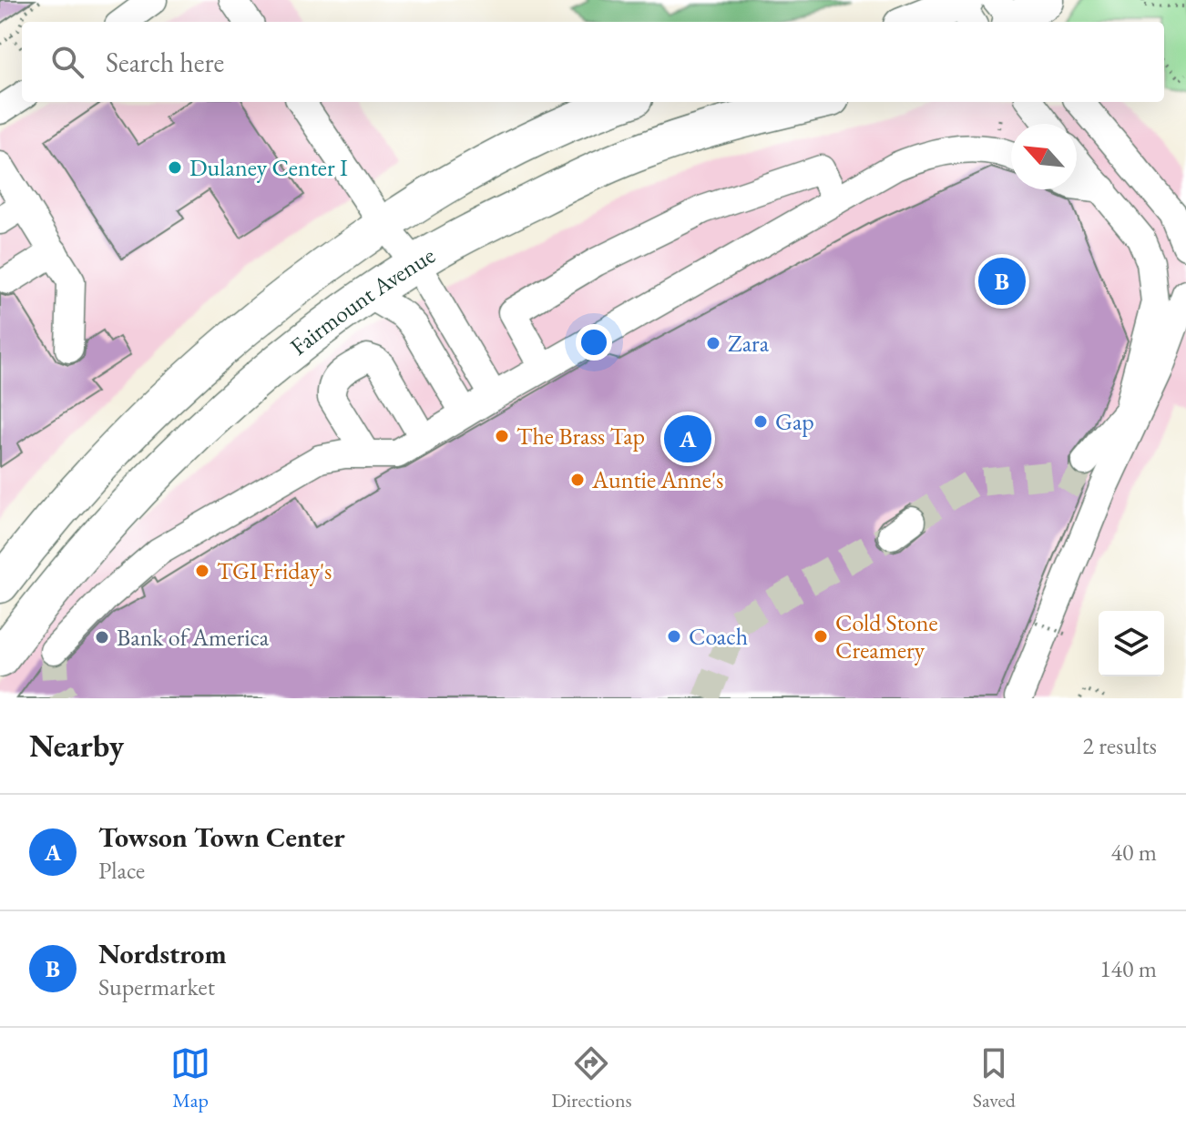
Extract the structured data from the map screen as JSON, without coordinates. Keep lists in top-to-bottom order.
{
  "streets": {
    "main road": ["Fairmount Avenue"]
  },
  "places": [
    "Dulaney Center I",
    "Zara",
    "Gap",
    "The Brass Tap",
    "Auntie Anne's",
    "TGI Friday's",
    "Coach",
    "Cold Stone Creamery",
    "Bank of America"
  ],
  "north": "top left",
  "page": {
    "search": "Search here",
    "pins": ["B", "A"],
    "heading": ["Nearby", "2 results"],
    "list": [
      {
        "mark": "A",
        "name": "Towson Town Center",
        "note": "Place",
        "value": "40 m"
      },
      {
        "mark": "B",
        "name": "Nordstrom",
        "note": "Supermarket",
        "value": "140 m"
      }
    ],
    "nav": ["Map", "Directions", "Saved"]
  }
}
